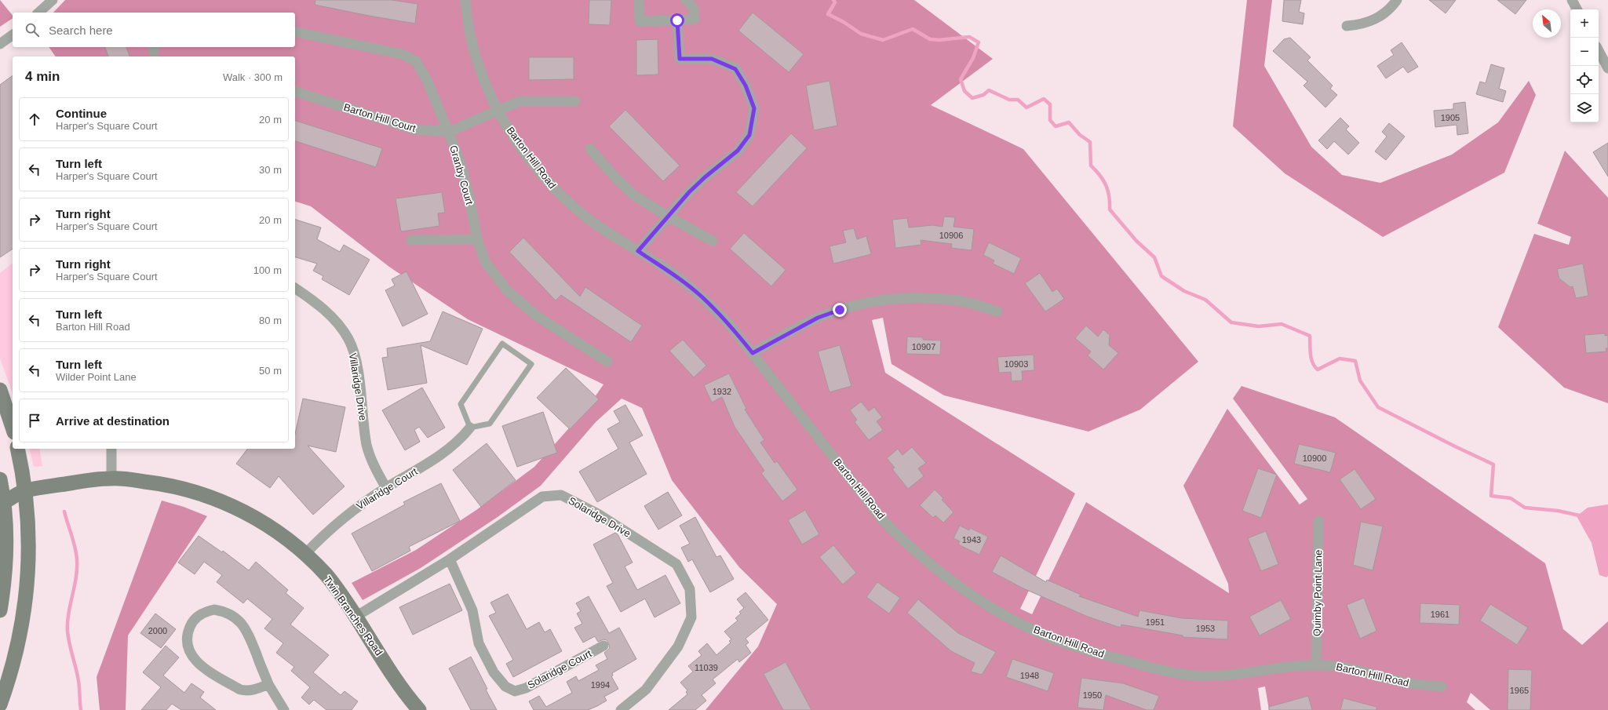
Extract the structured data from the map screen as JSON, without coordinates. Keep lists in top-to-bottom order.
{
  "streets": {
    "main road": ["Twin Branches Road"],
    "street": [
      "Barton Hill Court",
      "Barton Hill Road",
      "Granby Court",
      "Villaridge Drive",
      "Villaridge Court",
      "Solaridge Drive",
      "Quimby Point Lane",
      "Solaridge Court"
    ]
  },
  "crossings": [
    ["Barton Hill Court", "Barton Hill Road"],
    ["Barton Hill Court", "Granby Court"],
    ["Barton Hill Road", "Quimby Point Lane"],
    ["Villaridge Drive", "Villaridge Court"],
    ["Villaridge Court", "Twin Branches Road"],
    ["Solaridge Drive", "Twin Branches Road"],
    ["Solaridge Drive", "Solaridge Court"]
  ],
  "house_numbers": [
    "1905",
    "10906",
    "10907",
    "10903",
    "1932",
    "10900",
    "1943",
    "1961",
    "1951",
    "1953",
    "2000",
    "11039",
    "1948",
    "1994",
    "1965",
    "1950"
  ],
  "north": "top left",
  "page": {
    "map_buttons": ["+", "−"],
    "search": "Search here",
    "heading": ["4 min", "Walk · 300 m"],
    "list": [
      ["Continue", "Harper's Square Court", "20 m"],
      ["Turn left", "Harper's Square Court", "30 m"],
      ["Turn right", "Harper's Square Court", "20 m"],
      ["Turn right", "Harper's Square Court", "100 m"],
      ["Turn left", "Barton Hill Road", "80 m"],
      ["Turn left", "Wilder Point Lane", "50 m"],
      "Arrive at destination"
    ]
  }
}
